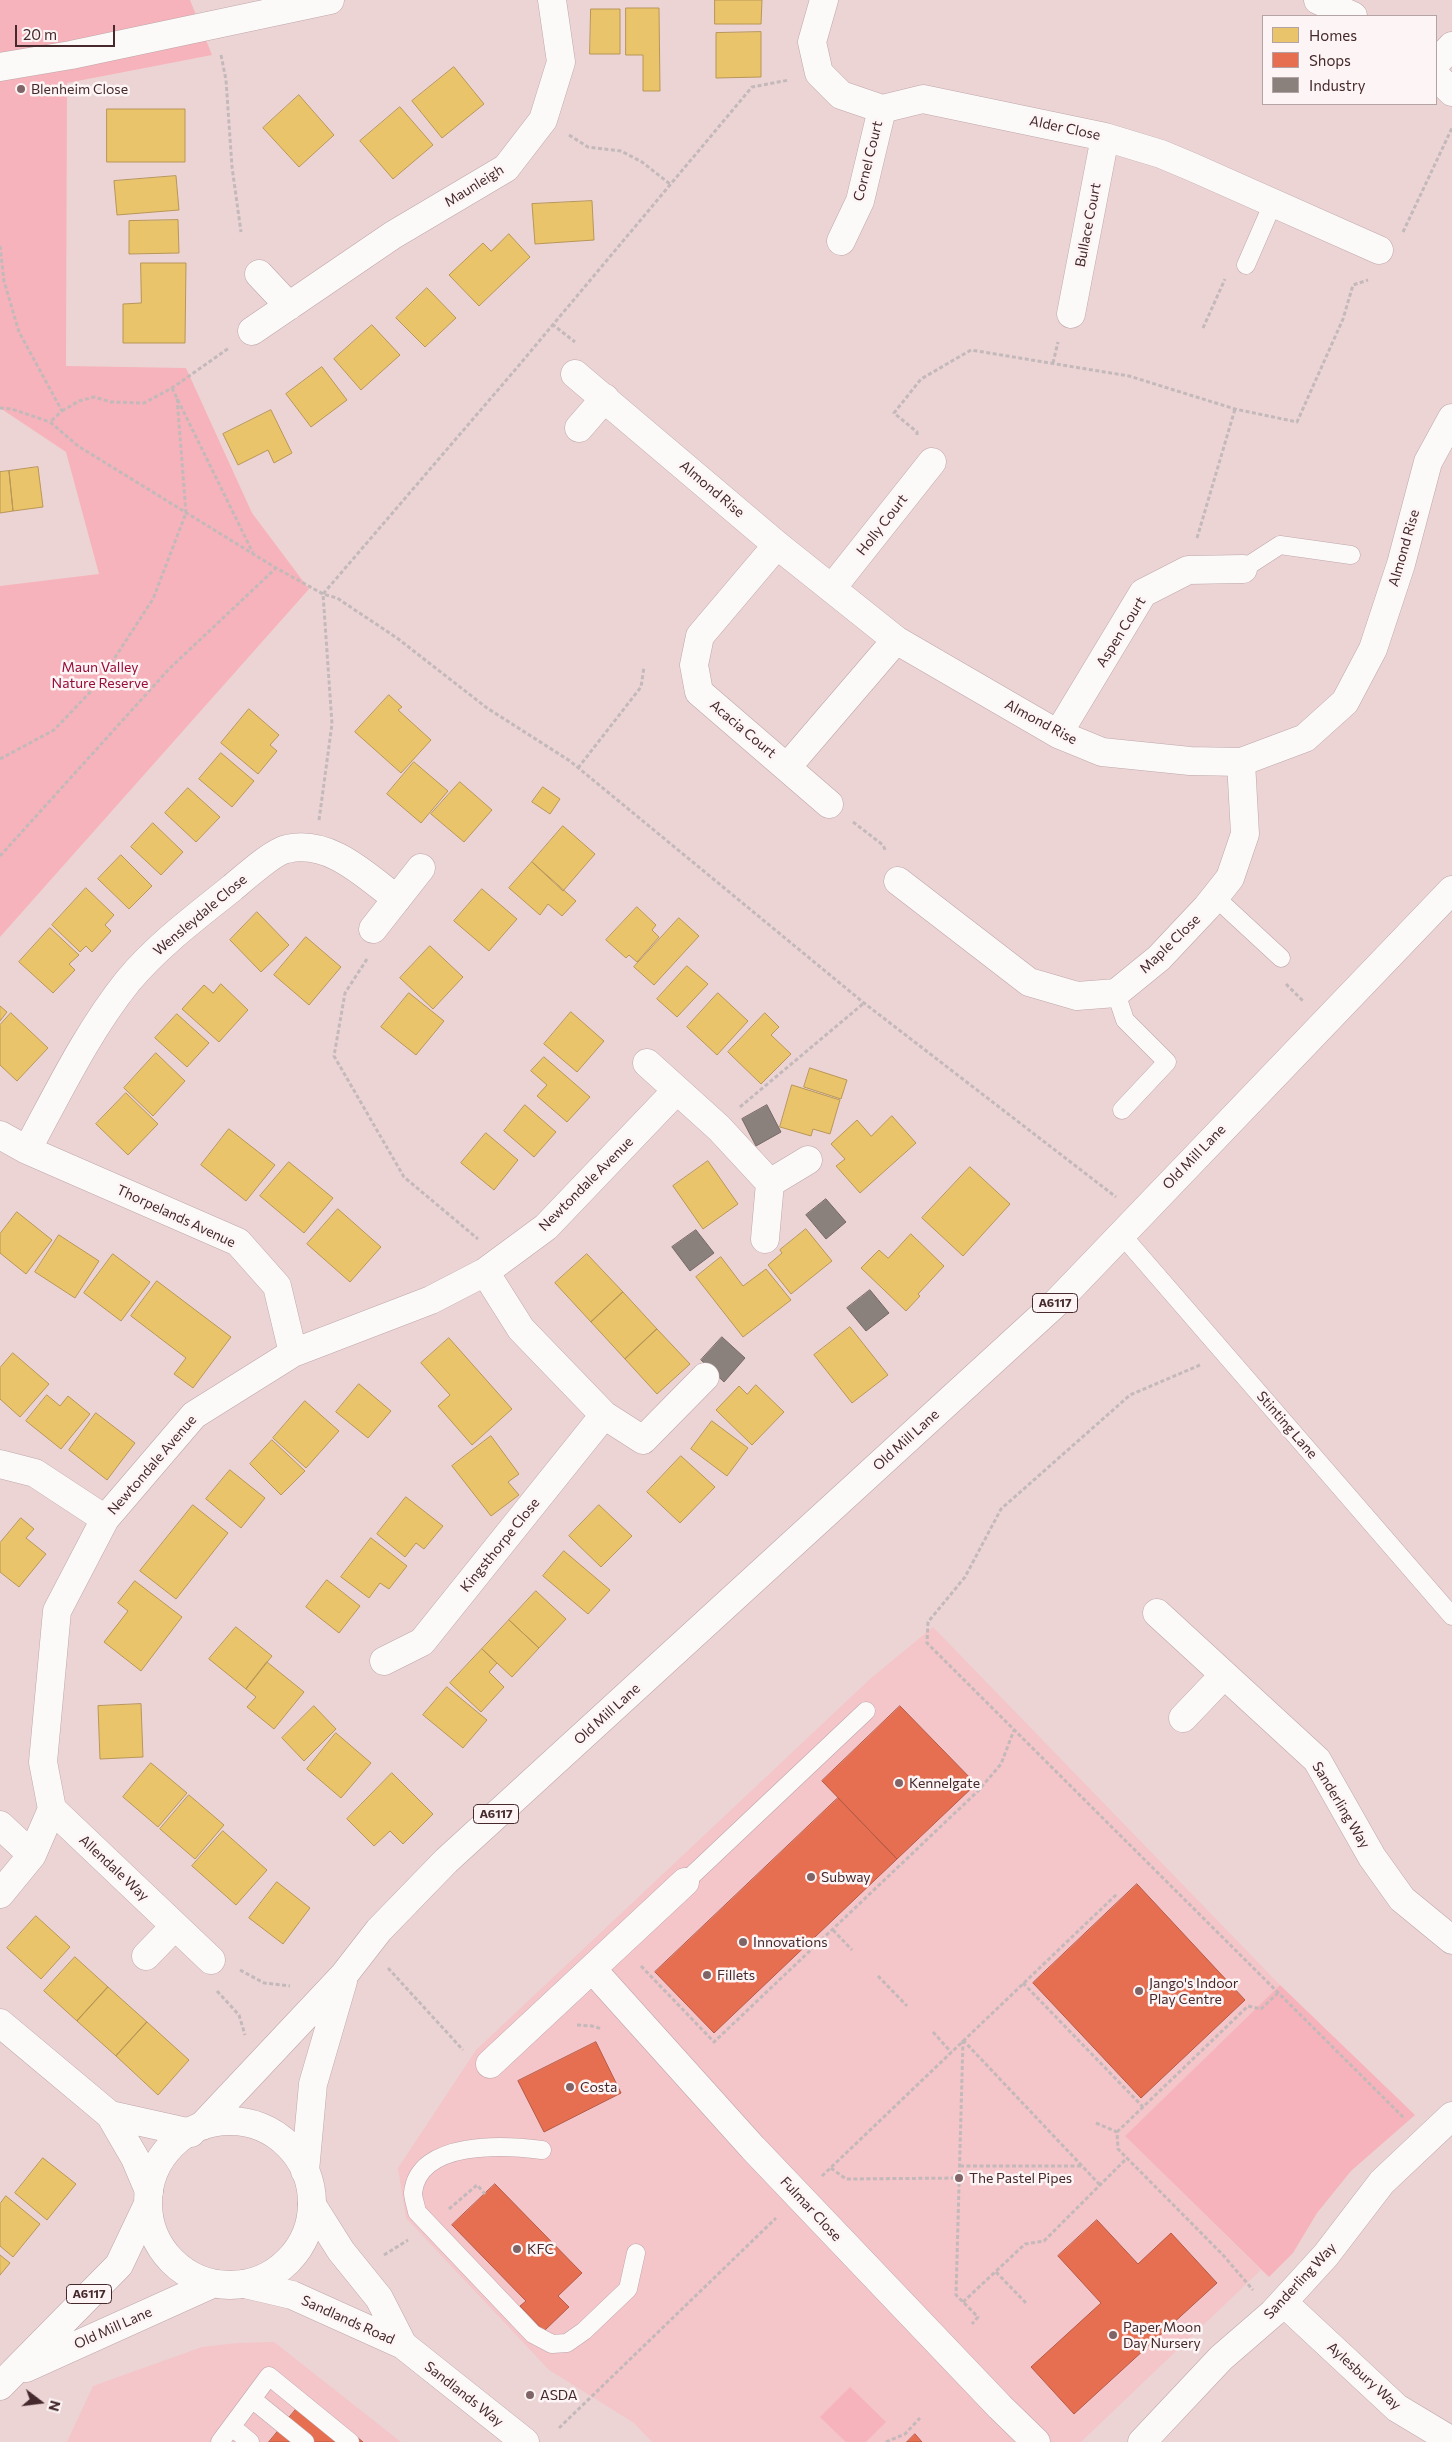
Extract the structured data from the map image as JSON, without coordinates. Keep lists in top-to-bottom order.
{
  "streets": {
    "street": [
      "Alder Close",
      "Cornel Court",
      "Maunleigh",
      "Bullace Court",
      "Almond Rise",
      "Holly Court",
      "Aspen Court",
      "Acacia Court",
      "Wensleydale Close",
      "Maple Close",
      "Old Mill Lane",
      "Newtondale Avenue",
      "Thorpelands Avenue",
      "A6117",
      "Kingsthorpe Close",
      "Sanderling Way",
      "Allendale Way",
      "Fulmar Close",
      "Sandlands Road",
      "Aylesbury Way",
      "Sandlands Way"
    ],
    "lane": ["Stinting Lane"]
  },
  "crossings": [
    ["Alder Close", "Cornel Court"],
    ["Alder Close", "Bullace Court"],
    ["Almond Rise", "Holly Court"],
    ["Almond Rise", "Aspen Court"],
    ["Almond Rise", "Acacia Court"],
    ["Almond Rise", "Maple Close"],
    ["Wensleydale Close", "Thorpelands Avenue"],
    ["Old Mill Lane", "Stinting Lane"],
    ["Old Mill Lane", "Sandlands Road"],
    ["Newtondale Avenue", "Thorpelands Avenue"],
    ["Newtondale Avenue", "Allendale Way"],
    ["Sanderling Way", "Aylesbury Way"],
    ["Sandlands Road", "Sandlands Way"]
  ],
  "parks": ["Maun Valley Nature Reserve"],
  "places": [
    "Blenheim Close",
    "Kennelgate",
    "Subway",
    "Innovations",
    "Fillets",
    "Jango's Indoor Play Centre",
    "Costa",
    "The Pastel Pipes",
    "KFC",
    "Paper Moon Day Nursery",
    "ASDA"
  ],
  "legend": ["Homes", "Shops", "Industry"],
  "scale_bar": "20 m",
  "north": "right"
}
